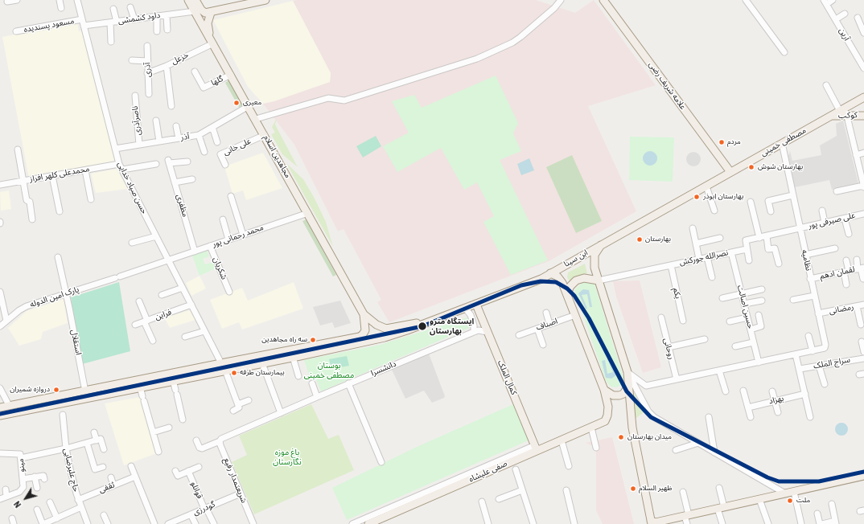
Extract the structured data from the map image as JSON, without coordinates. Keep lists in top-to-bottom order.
{
  "streets": {
    "main road": [
      "علامه شریف رضی",
      "کوکب",
      "مصطفی خمینی",
      "مجاهدین اسلام",
      "ابن سینا",
      "کمال الملک",
      "صفی علیشاه"
    ],
    "street": [
      "داود کشمشی",
      "مسعود پسندیده",
      "آرین",
      "خزعل",
      "آذری",
      "گلها",
      "ناصرآذری",
      "آذر",
      "علی خانی",
      "محمدعلی کلهر افراز",
      "حسن صیاد خدایی",
      "مظفری",
      "علی صیرفی پور",
      "محمد رحمانی پور",
      "نصرالله جورکش",
      "نظامیه",
      "شکریان",
      "لقمان ادهم",
      "یکم",
      "پارک امین الدوله",
      "حسین اصالت",
      "رمضانی",
      "فراین",
      "اصناف",
      "استقلال",
      "روحانی",
      "سراج الملک",
      "دانشسرا",
      "بهزاد",
      "مینو",
      "حاج علیرضایی",
      "شریعتمدار رفیع",
      "ثقفی",
      "قوانلو",
      "گودرزی"
    ]
  },
  "crossings": [
    ["داود کشمشی", "مجاهدین اسلام"],
    ["داود کشمشی", "حسن صیاد خدایی"],
    ["مسعود پسندیده", "حسن صیاد خدایی"],
    ["خزعل", "آذری"],
    ["خزعل", "مجاهدین اسلام"],
    ["گلها", "مجاهدین اسلام"],
    ["علامه شریف رضی", "مصطفی خمینی"],
    ["کوکب", "مصطفی خمینی"],
    ["ناصرآذری", "آذر"],
    ["آذر", "مجاهدین اسلام"],
    ["آذر", "حسن صیاد خدایی"],
    ["مصطفی خمینی", "ابن سینا"],
    ["مصطفی خمینی", "نظامیه"],
    ["علی خانی", "مجاهدین اسلام"],
    ["مجاهدین اسلام", "محمد رحمانی پور"],
    ["محمدعلی کلهر افراز", "حسن صیاد خدایی"],
    ["حسن صیاد خدایی", "محمد رحمانی پور"],
    ["حسن صیاد خدایی", "پارک امین الدوله"],
    ["حسن صیاد خدایی", "فراین"],
    ["مظفری", "محمد رحمانی پور"],
    ["علی صیرفی پور", "نظامیه"],
    ["محمد رحمانی پور", "شکریان"],
    ["محمد رحمانی پور", "پارک امین الدوله"],
    ["نصرالله جورکش", "یکم"],
    ["نصرالله جورکش", "حسین اصالت"],
    ["نظامیه", "لقمان ادهم"],
    ["نظامیه", "حسین اصالت"],
    ["نظامیه", "رمضانی"],
    ["نظامیه", "روحانی"],
    ["پارک امین الدوله", "استقلال"],
    ["دانشسرا", "کمال الملک"],
    ["دانشسرا", "شریعتمدار رفیع"],
    ["کمال الملک", "صفی علیشاه"],
    ["حاج علیرضایی", "ثقفی"],
    ["شریعتمدار رفیع", "گودرزی"],
    ["قوانلو", "گودرزی"]
  ],
  "parks": ["بوستان مصطفی خمینی", "باغ موزه نگارستان"],
  "places": [
    "معیری",
    "مردم",
    "بهارستان شوش",
    "بهارستان ابوذر",
    "بهارستان",
    "ایستگاه مترو بهارستان",
    "سه راه مجاهدین",
    "بیمارستان طرفه",
    "دروازه شمیران",
    "میدان بهارستان",
    "ظهیر السلام",
    "ملت"
  ],
  "north": "bottom left"
}
